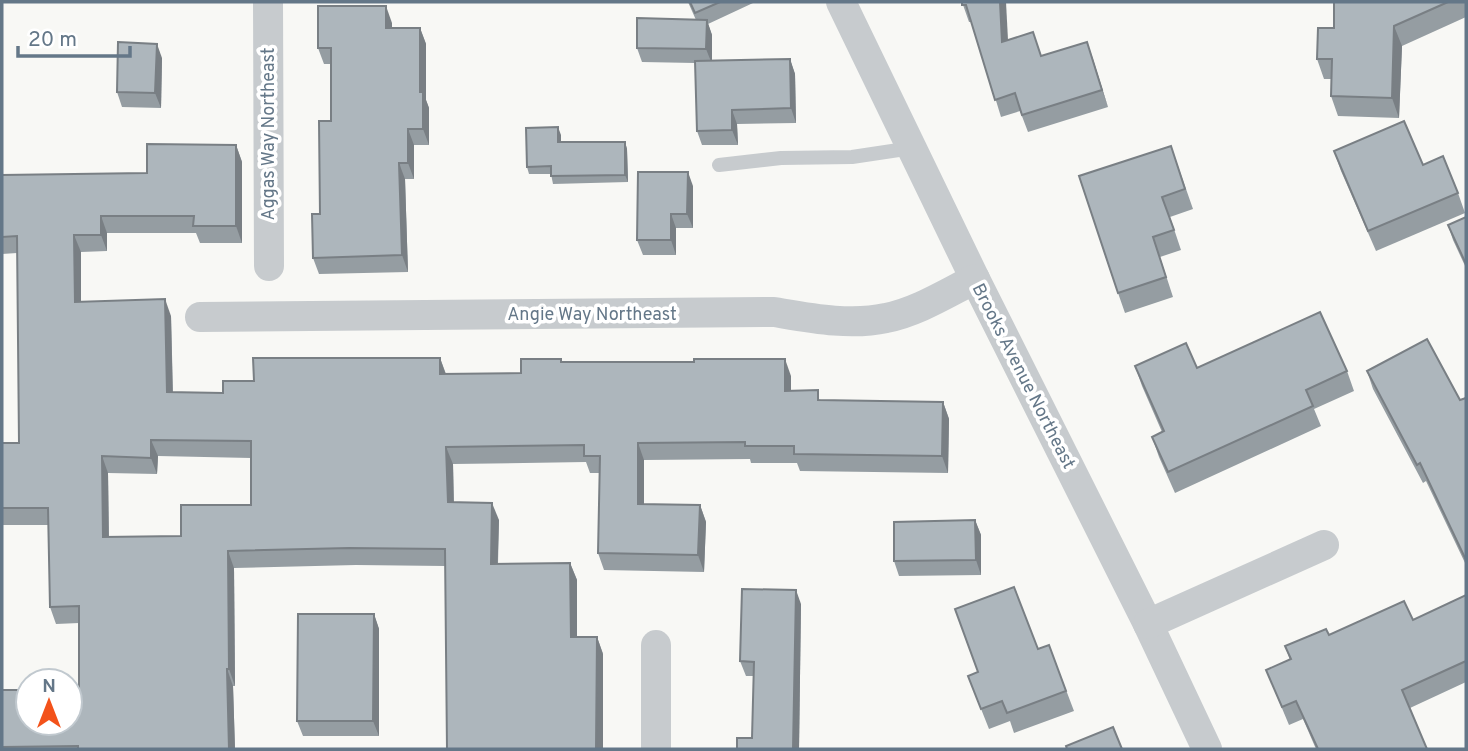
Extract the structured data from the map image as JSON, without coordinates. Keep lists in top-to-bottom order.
{
  "streets": {
    "street": ["Aggas Way Northeast", "Angie Way Northeast", "Brooks Avenue Northeast"]
  },
  "crossings": [
    ["Angie Way Northeast", "Brooks Avenue Northeast"]
  ],
  "scale_bar": "20 m",
  "north": "top"
}
